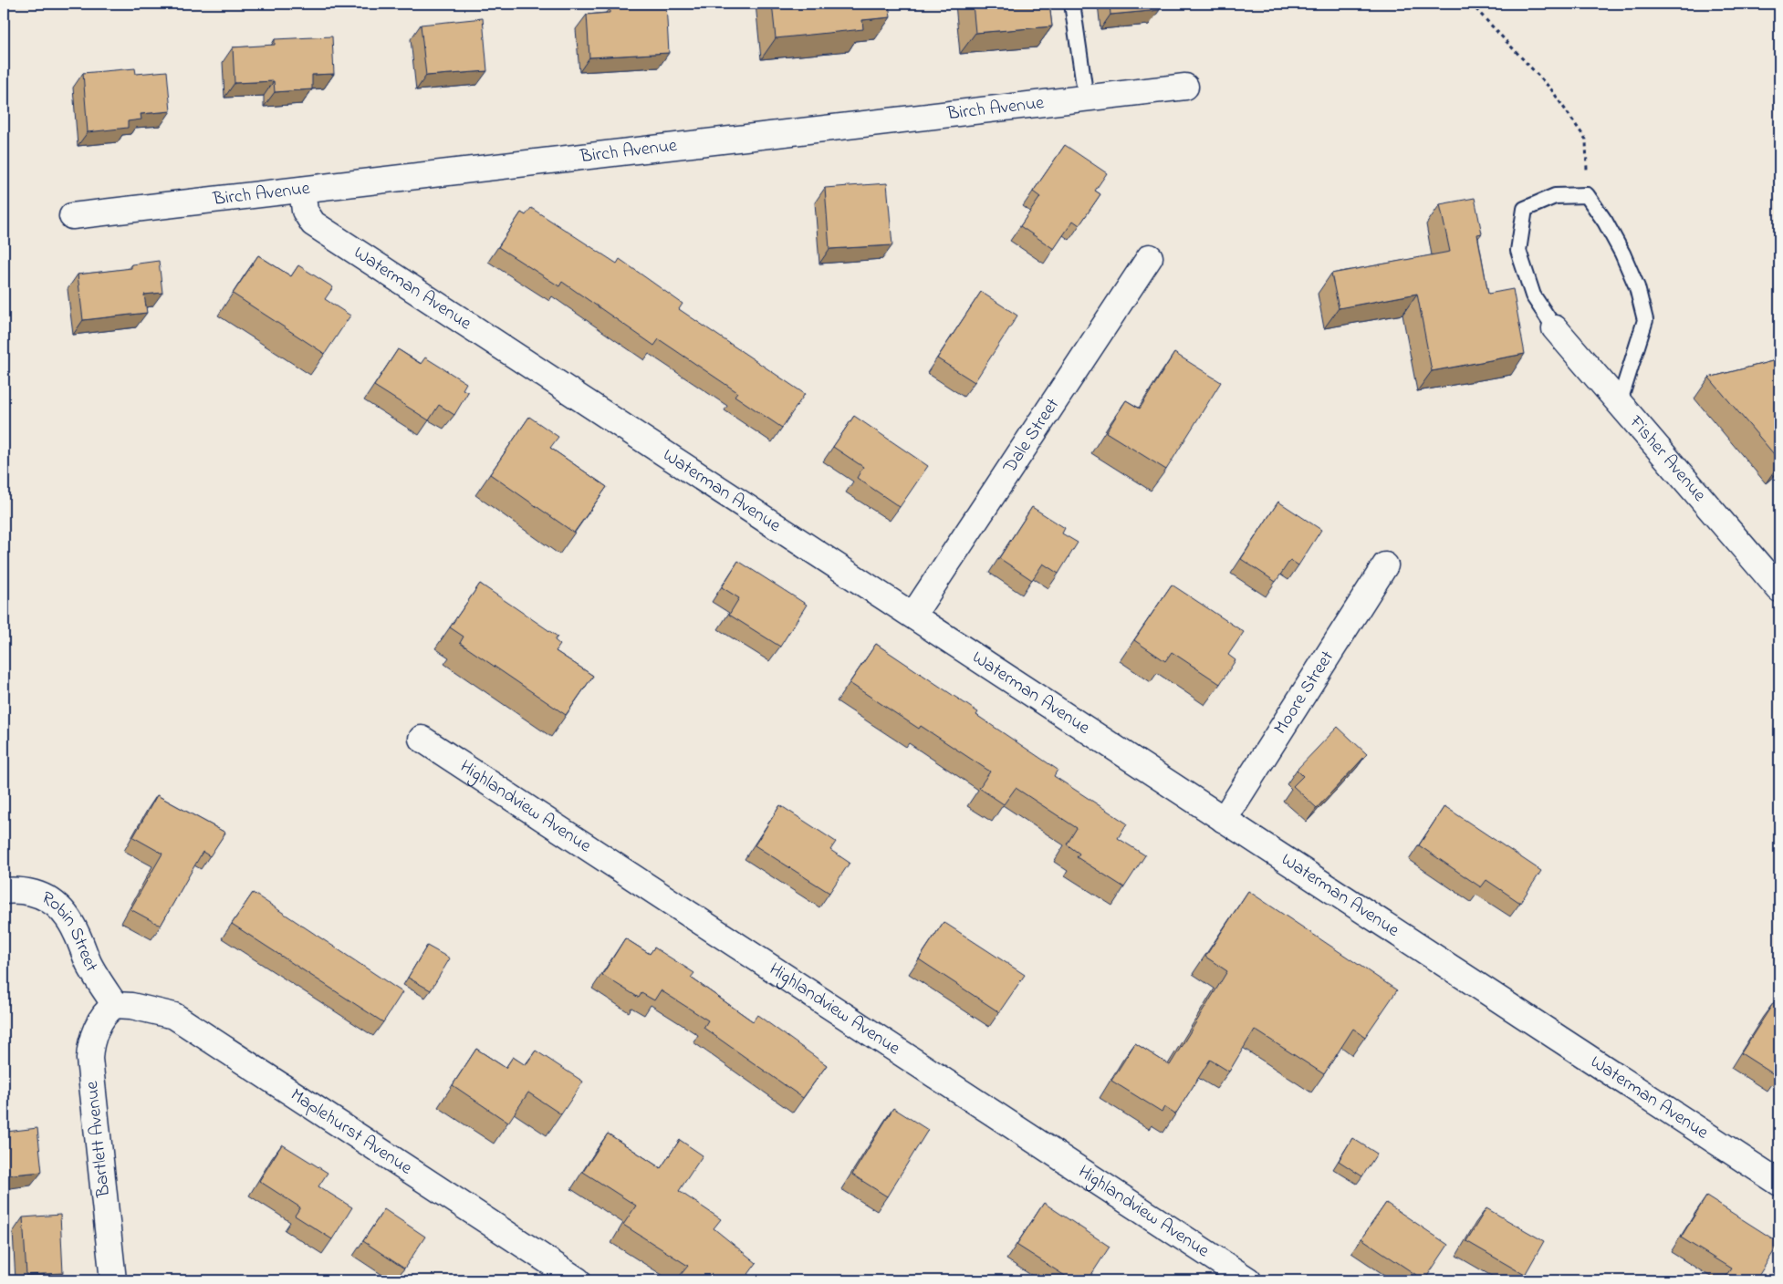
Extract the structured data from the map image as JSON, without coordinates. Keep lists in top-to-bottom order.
{
  "streets": {
    "street": [
      "Birch Avenue",
      "Waterman Avenue",
      "Dale Street",
      "Fisher Avenue",
      "Moore Street",
      "Highlandview Avenue",
      "Robin Street",
      "Maplehurst Avenue",
      "Bartlett Avenue"
    ]
  },
  "crossings": [
    ["Birch Avenue", "Waterman Avenue"],
    ["Waterman Avenue", "Dale Street"],
    ["Waterman Avenue", "Moore Street"],
    ["Robin Street", "Maplehurst Avenue"],
    ["Robin Street", "Bartlett Avenue"],
    ["Maplehurst Avenue", "Bartlett Avenue"]
  ]
}
